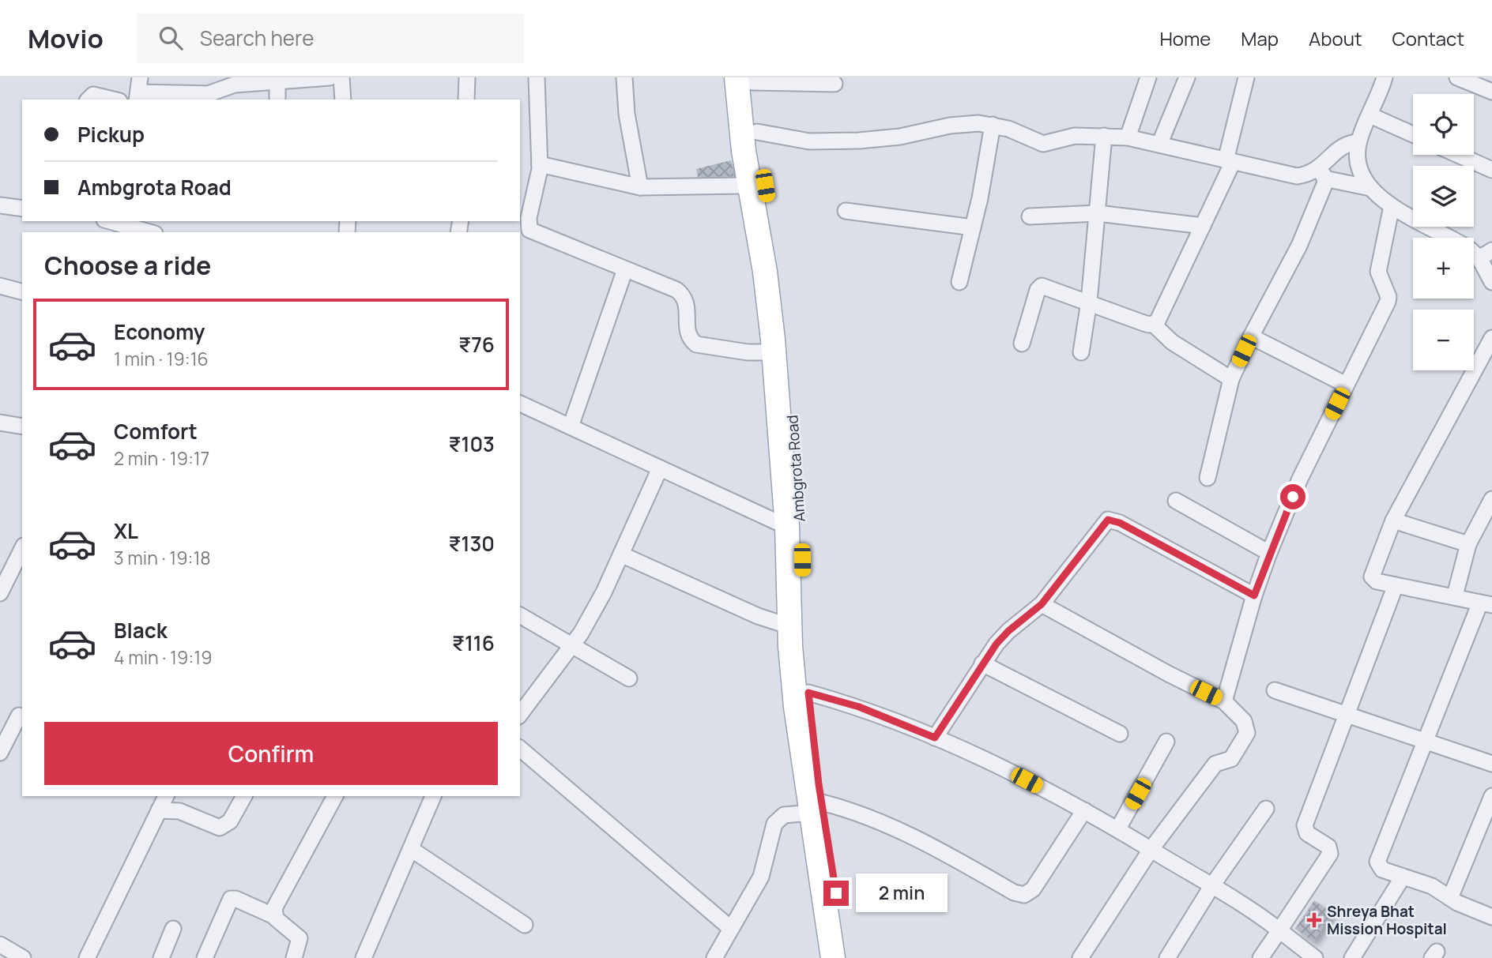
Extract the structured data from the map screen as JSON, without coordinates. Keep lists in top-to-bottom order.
{
  "streets": {
    "main road": ["Ambgrota Road"]
  },
  "places": {
    "health": ["Shreya Bhat Mission Hospital"]
  },
  "page": {
    "header": "Movio",
    "search": "Search here",
    "nav": [
      "Home",
      "Map",
      "About",
      "Contact"
    ],
    "map_buttons": ["+", "−"],
    "banner": ["Pickup", "Ambgrota Road"],
    "heading": "Choose a ride",
    "list": [
      {
        "name": "Economy",
        "note": "1 min · 19:16",
        "value": "₹76"
      },
      {
        "name": "Comfort",
        "note": "2 min · 19:17",
        "value": "₹103"
      },
      {
        "name": "XL",
        "note": "3 min · 19:18",
        "value": "₹130"
      },
      {
        "name": "Black",
        "note": "4 min · 19:19",
        "value": "₹116"
      }
    ],
    "buttons": "Confirm",
    "bubble": "2 min"
  }
}
